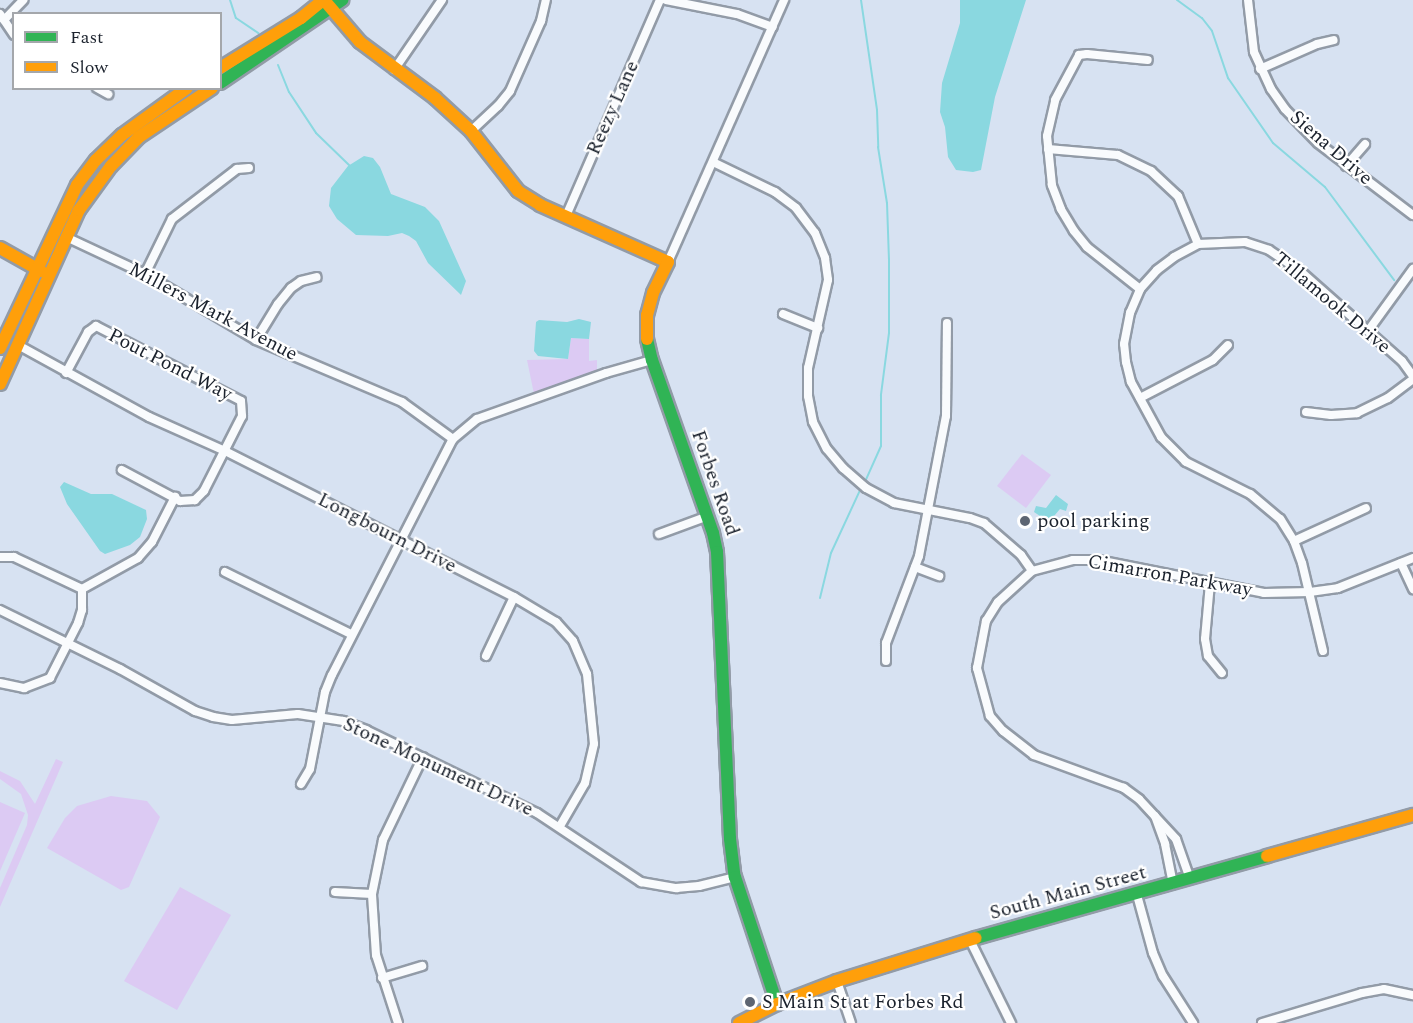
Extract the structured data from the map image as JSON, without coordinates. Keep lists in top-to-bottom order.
{
  "streets": {
    "main road": ["Forbes Road", "South Main Street"],
    "street": [
      "Reezy Lane",
      "Siena Drive",
      "Tillamook Drive",
      "Millers Mark Avenue",
      "Pout Pond Way",
      "Longbourn Drive",
      "Cimarron Parkway",
      "Stone Monument Drive"
    ]
  },
  "crossings": [
    ["Tillamook Drive", "Cimarron Parkway"],
    ["Pout Pond Way", "Longbourn Drive"],
    ["Forbes Road", "Stone Monument Drive"],
    ["Forbes Road", "South Main Street"],
    ["Longbourn Drive", "Stone Monument Drive"],
    ["Cimarron Parkway", "South Main Street"]
  ],
  "places": ["pool parking", "S Main St at Forbes Rd"],
  "legend": ["Fast", "Slow"]
}
